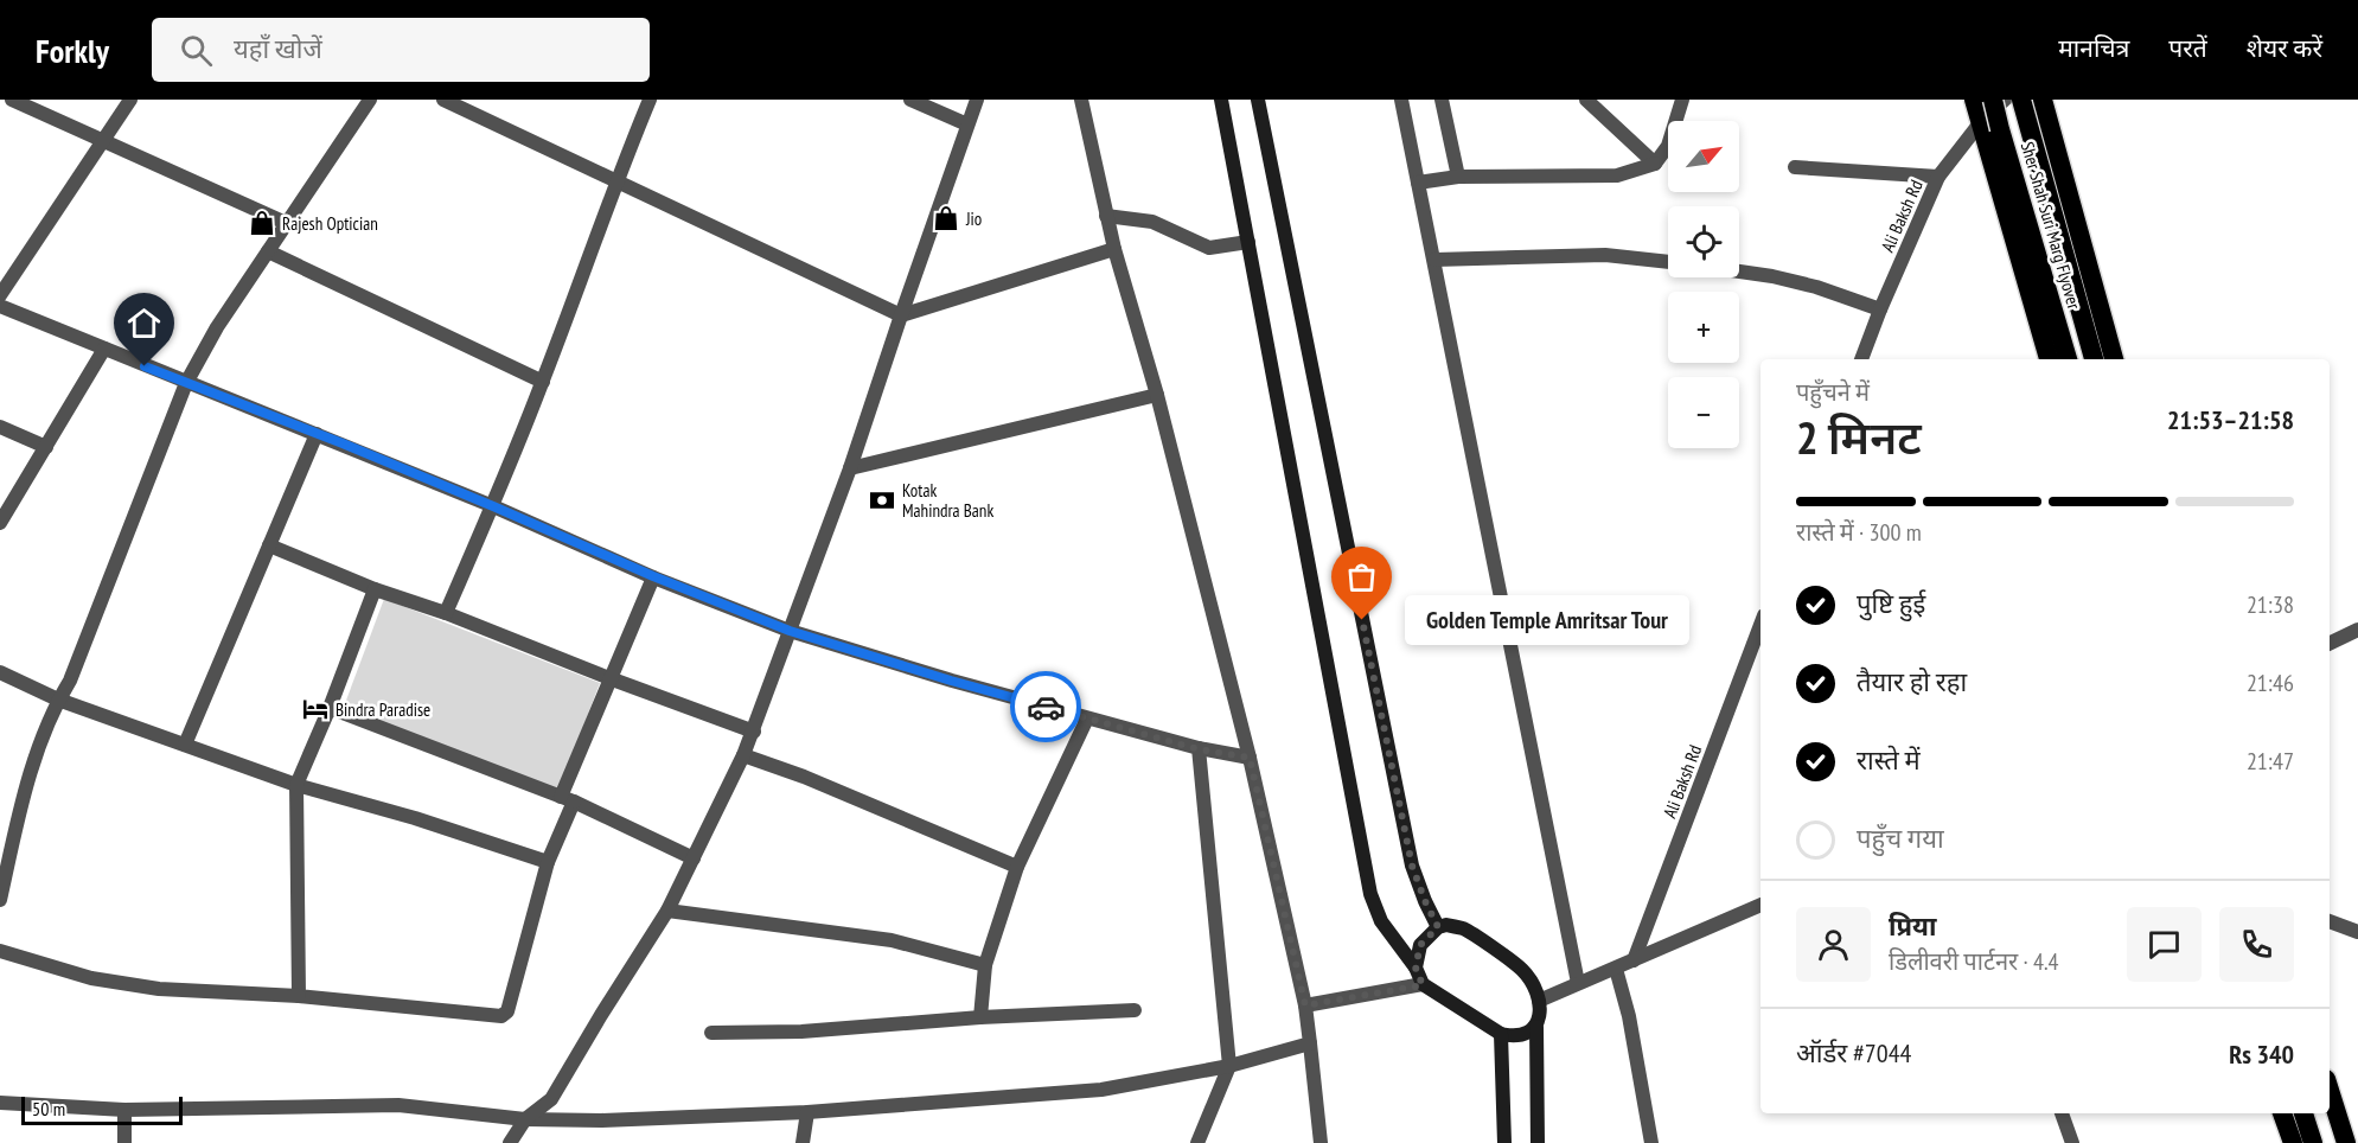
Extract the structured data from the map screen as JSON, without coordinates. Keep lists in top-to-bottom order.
{
  "streets": {
    "highway": ["Sher Shah Suri Marg Flyover"],
    "street": ["Ali Baksh Rd"]
  },
  "places": {
    "shop": ["Jio", "Rajesh Optician"],
    "bank": ["Kotak Mahindra Bank"],
    "other": ["Golden Temple Amritsar Tour"],
    "hotel": ["Bindra Paradise"]
  },
  "scale_bar": "50 m",
  "north": "top right",
  "page": {
    "header": "Forkly",
    "search": "यहाँ खोजें",
    "nav": ["मानचित्र", "परतें", "शेयर करें"],
    "map_buttons": ["+", "−"],
    "heading": ["2 मिनट", "पहुँचने में", "21:53–21:58"],
    "panel": [
      "प्रिया",
      "डिलीवरी पार्टनर · 4.4",
      "ऑर्डर #7044",
      "Rs 340"
    ],
    "bar": "रास्ते में · 300 m",
    "list": [
      ["पुष्टि हुई", "21:38"],
      ["तैयार हो रहा", "21:46"],
      ["रास्ते में", "21:47"],
      "पहुँच गया"
    ],
    "bubble": "Golden Temple Amritsar Tour",
    "scale": "50 m"
  }
}
